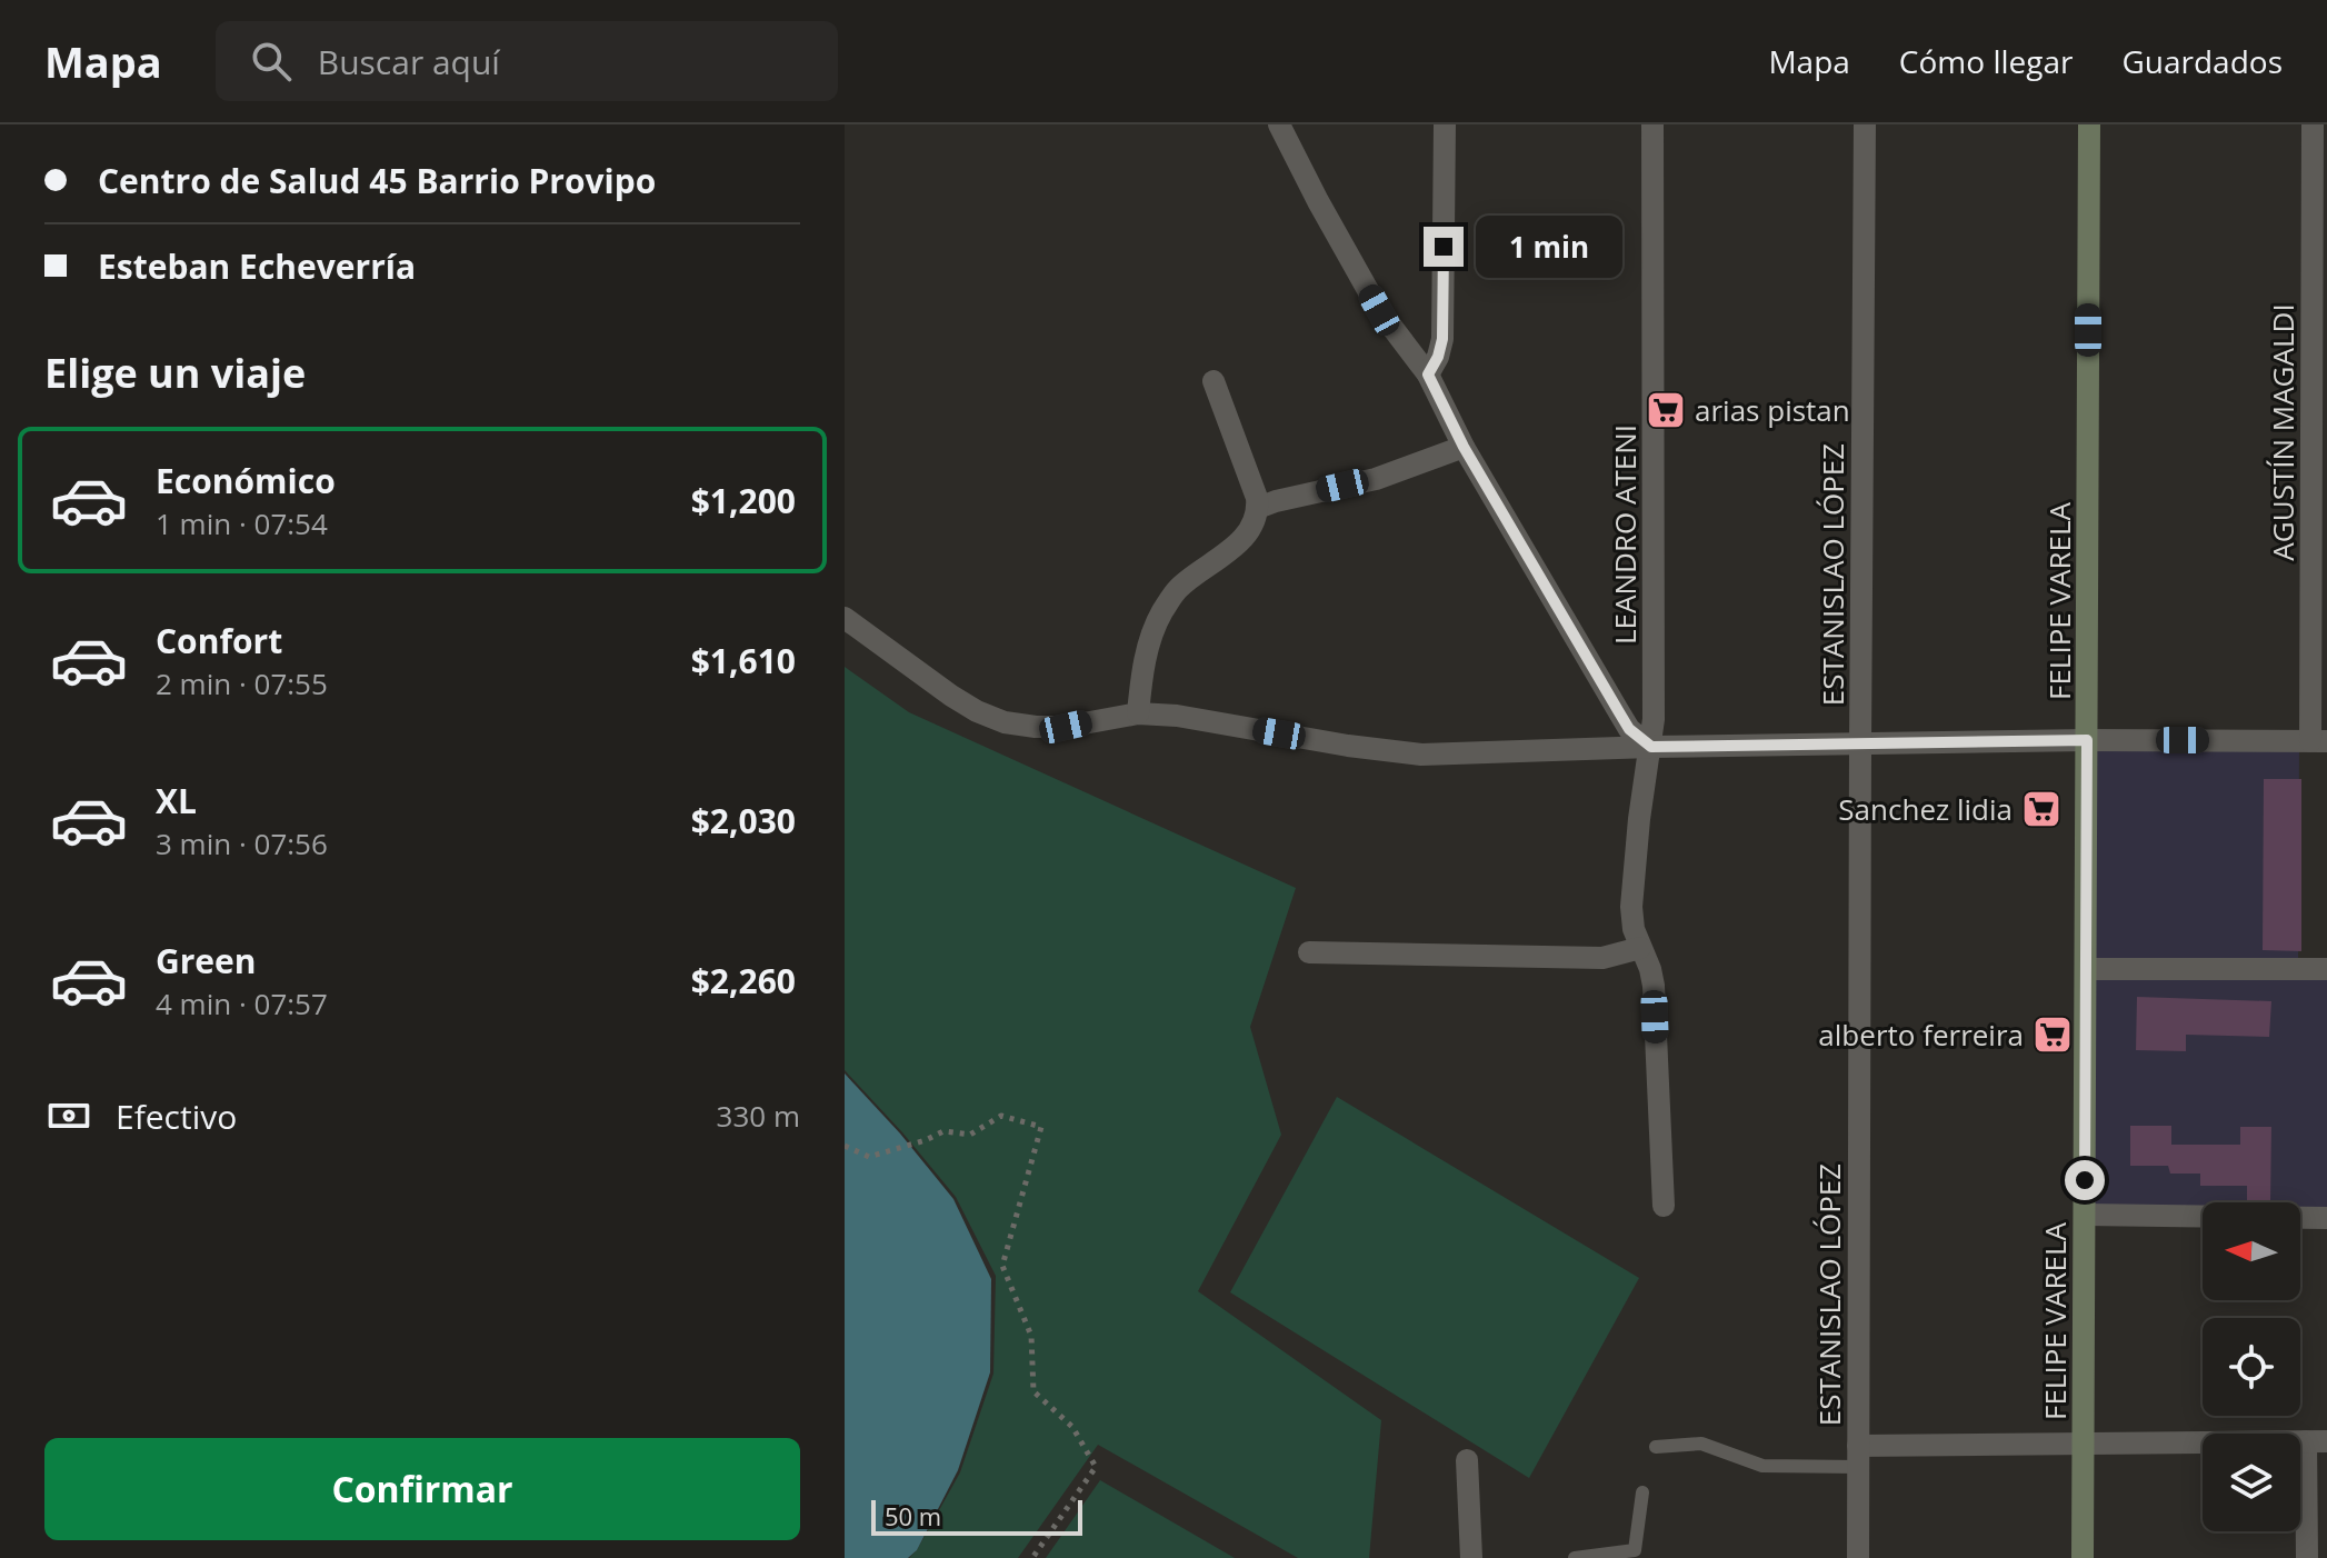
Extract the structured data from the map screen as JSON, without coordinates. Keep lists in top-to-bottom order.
{
  "streets": {
    "street": [
      "AGUSTÍN MAGALDI",
      "LEANDRO ATENI",
      "ESTANISLAO LÓPEZ",
      "FELIPE VARELA"
    ]
  },
  "places": {
    "supermarket": ["arias pistan", "Sanchez lidia", "alberto ferreira"]
  },
  "scale_bar": "50 m",
  "north": "left",
  "page": {
    "header": "Mapa",
    "search": "Buscar aquí",
    "nav": ["Mapa", "Cómo llegar", "Guardados"],
    "banner": ["Centro de Salud 45 Barrio Provipo", "Esteban Echeverría"],
    "bubble": "1 min",
    "heading": "Elige un viaje",
    "list": [
      {
        "name": "Económico",
        "note": "1 min · 07:54",
        "value": "$1,200"
      },
      {
        "name": "Confort",
        "note": "2 min · 07:55",
        "value": "$1,610"
      },
      {
        "name": "XL",
        "note": "3 min · 07:56",
        "value": "$2,030"
      },
      {
        "name": "Green",
        "note": "4 min · 07:57",
        "value": "$2,260"
      }
    ],
    "pay": ["Efectivo", "330 m"],
    "buttons": "Confirmar",
    "scale": "50 m"
  }
}
